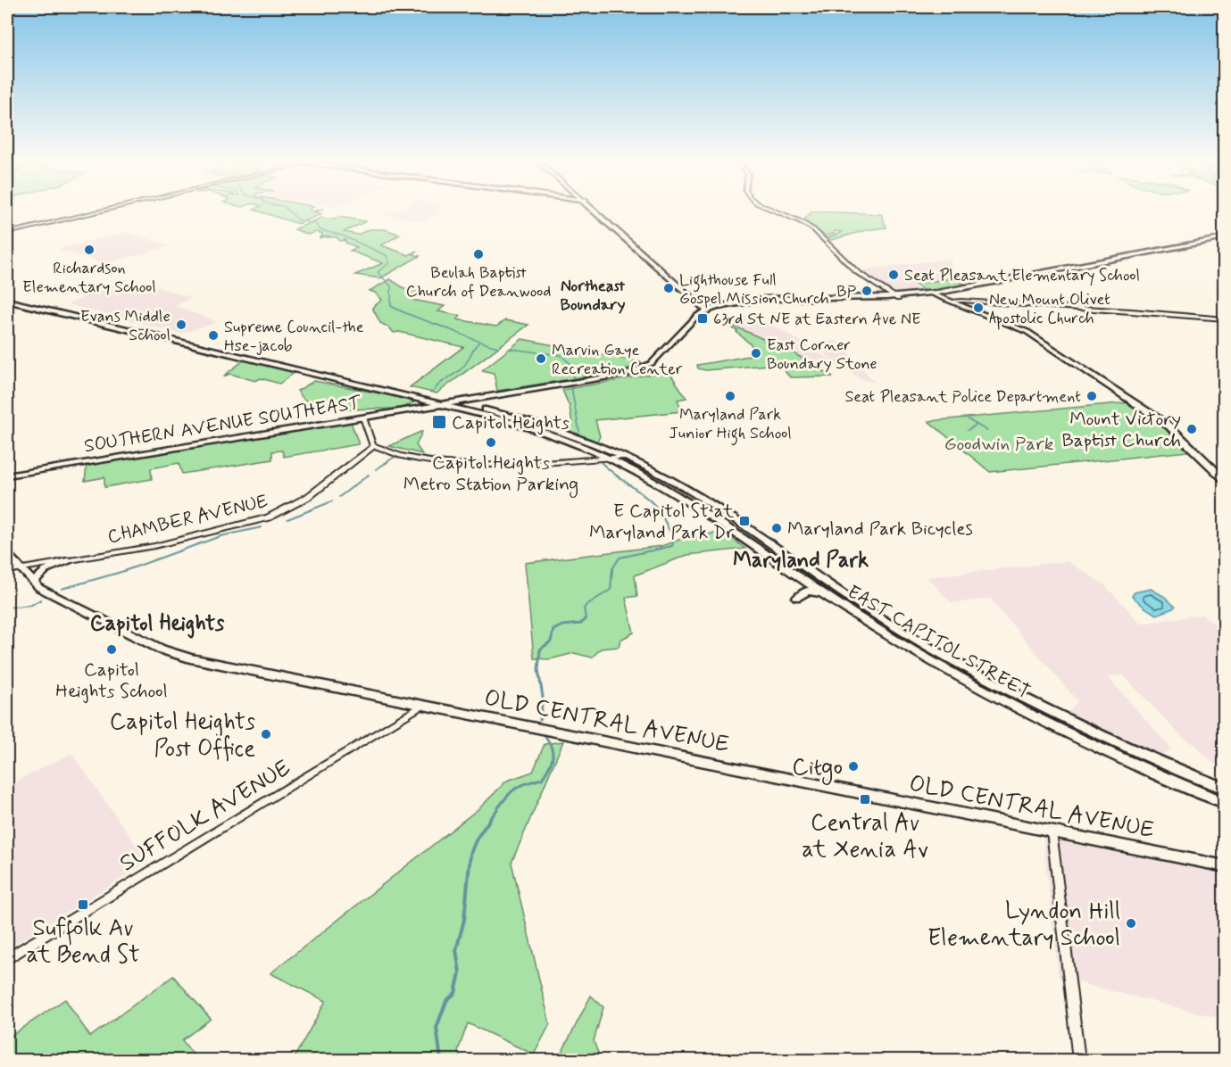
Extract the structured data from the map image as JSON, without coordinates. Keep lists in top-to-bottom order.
{
  "streets": {
    "main road": ["SOUTHERN AVENUE SOUTHEAST", "EAST CAPITOL STREET", "OLD CENTRAL AVENUE"],
    "street": ["CHAMBER AVENUE", "SUFFOLK AVENUE"]
  },
  "crossings": [
    ["SOUTHERN AVENUE SOUTHEAST", "EAST CAPITOL STREET"],
    ["CHAMBER AVENUE", "OLD CENTRAL AVENUE"],
    ["OLD CENTRAL AVENUE", "SUFFOLK AVENUE"]
  ],
  "districts": ["Northeast Boundary", "Maryland Park", "Capitol Heights"],
  "parks": ["Goodwin Park"],
  "places": {
    "other": [
      "Richardson Elementary School",
      "Beulah Baptist Church of Deanwood",
      "Seat Pleasant Elementary School",
      "Lighthouse Full Gospel Mission Church",
      "BP",
      "New Mount Olivet Apostolic Church",
      "Evans Middle School",
      "Supreme Council-the Hse-jacob",
      "East Corner Boundary Stone",
      "Marvin Gaye Recreation Center",
      "Maryland Park Junior High School",
      "Seat Pleasant Police Department",
      "Mount Victory Baptist Church",
      "Capitol Heights Metro Station Parking",
      "Maryland Park Bicycles",
      "Capitol Heights School",
      "Capitol Heights Post Office",
      "Citgo",
      "Lyndon Hill Elementary School"
    ],
    "transit": [
      "63rd St NE at Eastern Ave NE",
      "Capitol Heights",
      "E Capitol St at Maryland Park Dr",
      "Central Av at Xenia Av",
      "Suffolk Av at Bend St"
    ]
  }
}
